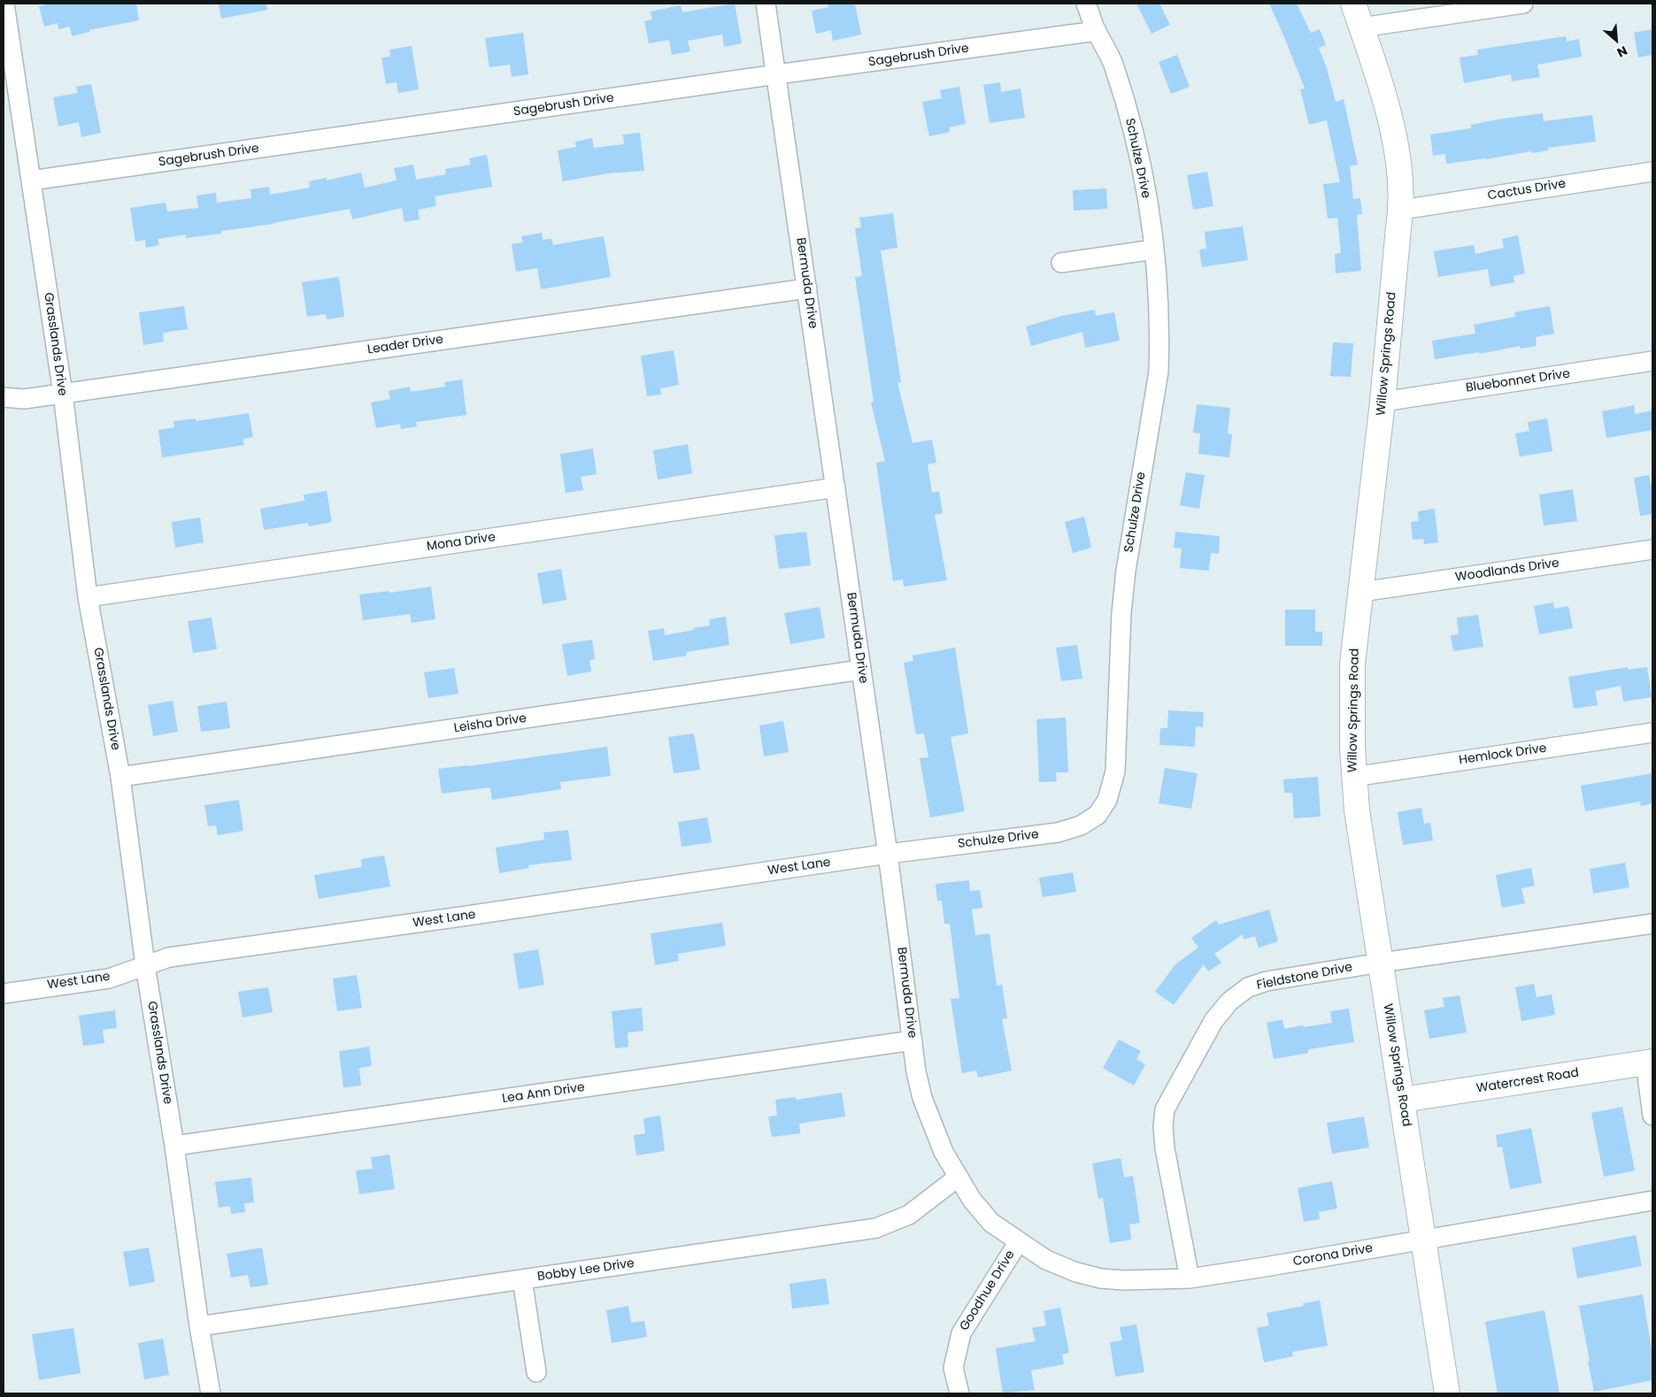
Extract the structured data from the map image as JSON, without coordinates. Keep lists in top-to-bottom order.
{
  "streets": {
    "street": [
      "Sagebrush Drive",
      "Schulze Drive",
      "Cactus Drive",
      "Bermuda Drive",
      "Grasslands Drive",
      "Leader Drive",
      "Willow Springs Road",
      "Bluebonnet Drive",
      "Mona Drive",
      "Woodlands Drive",
      "Leisha Drive",
      "Hemlock Drive",
      "West Lane",
      "Fieldstone Drive",
      "Watercrest Road",
      "Lea Ann Drive",
      "Corona Drive",
      "Bobby Lee Drive",
      "Goodhue Drive"
    ]
  },
  "crossings": [
    ["Sagebrush Drive", "Schulze Drive"],
    ["Sagebrush Drive", "Bermuda Drive"],
    ["Sagebrush Drive", "Grasslands Drive"],
    ["Schulze Drive", "Bermuda Drive"],
    ["Schulze Drive", "West Lane"],
    ["Cactus Drive", "Willow Springs Road"],
    ["Bermuda Drive", "Leader Drive"],
    ["Bermuda Drive", "Mona Drive"],
    ["Bermuda Drive", "Leisha Drive"],
    ["Bermuda Drive", "West Lane"],
    ["Bermuda Drive", "Lea Ann Drive"],
    ["Bermuda Drive", "Corona Drive"],
    ["Bermuda Drive", "Bobby Lee Drive"],
    ["Bermuda Drive", "Goodhue Drive"],
    ["Grasslands Drive", "Leader Drive"],
    ["Grasslands Drive", "Mona Drive"],
    ["Grasslands Drive", "Leisha Drive"],
    ["Grasslands Drive", "West Lane"],
    ["Grasslands Drive", "Lea Ann Drive"],
    ["Grasslands Drive", "Bobby Lee Drive"],
    ["Willow Springs Road", "Bluebonnet Drive"],
    ["Willow Springs Road", "Woodlands Drive"],
    ["Willow Springs Road", "Hemlock Drive"],
    ["Willow Springs Road", "Fieldstone Drive"],
    ["Willow Springs Road", "Watercrest Road"],
    ["Willow Springs Road", "Corona Drive"],
    ["Fieldstone Drive", "Corona Drive"],
    ["Corona Drive", "Goodhue Drive"]
  ],
  "north": "bottom right"
}
